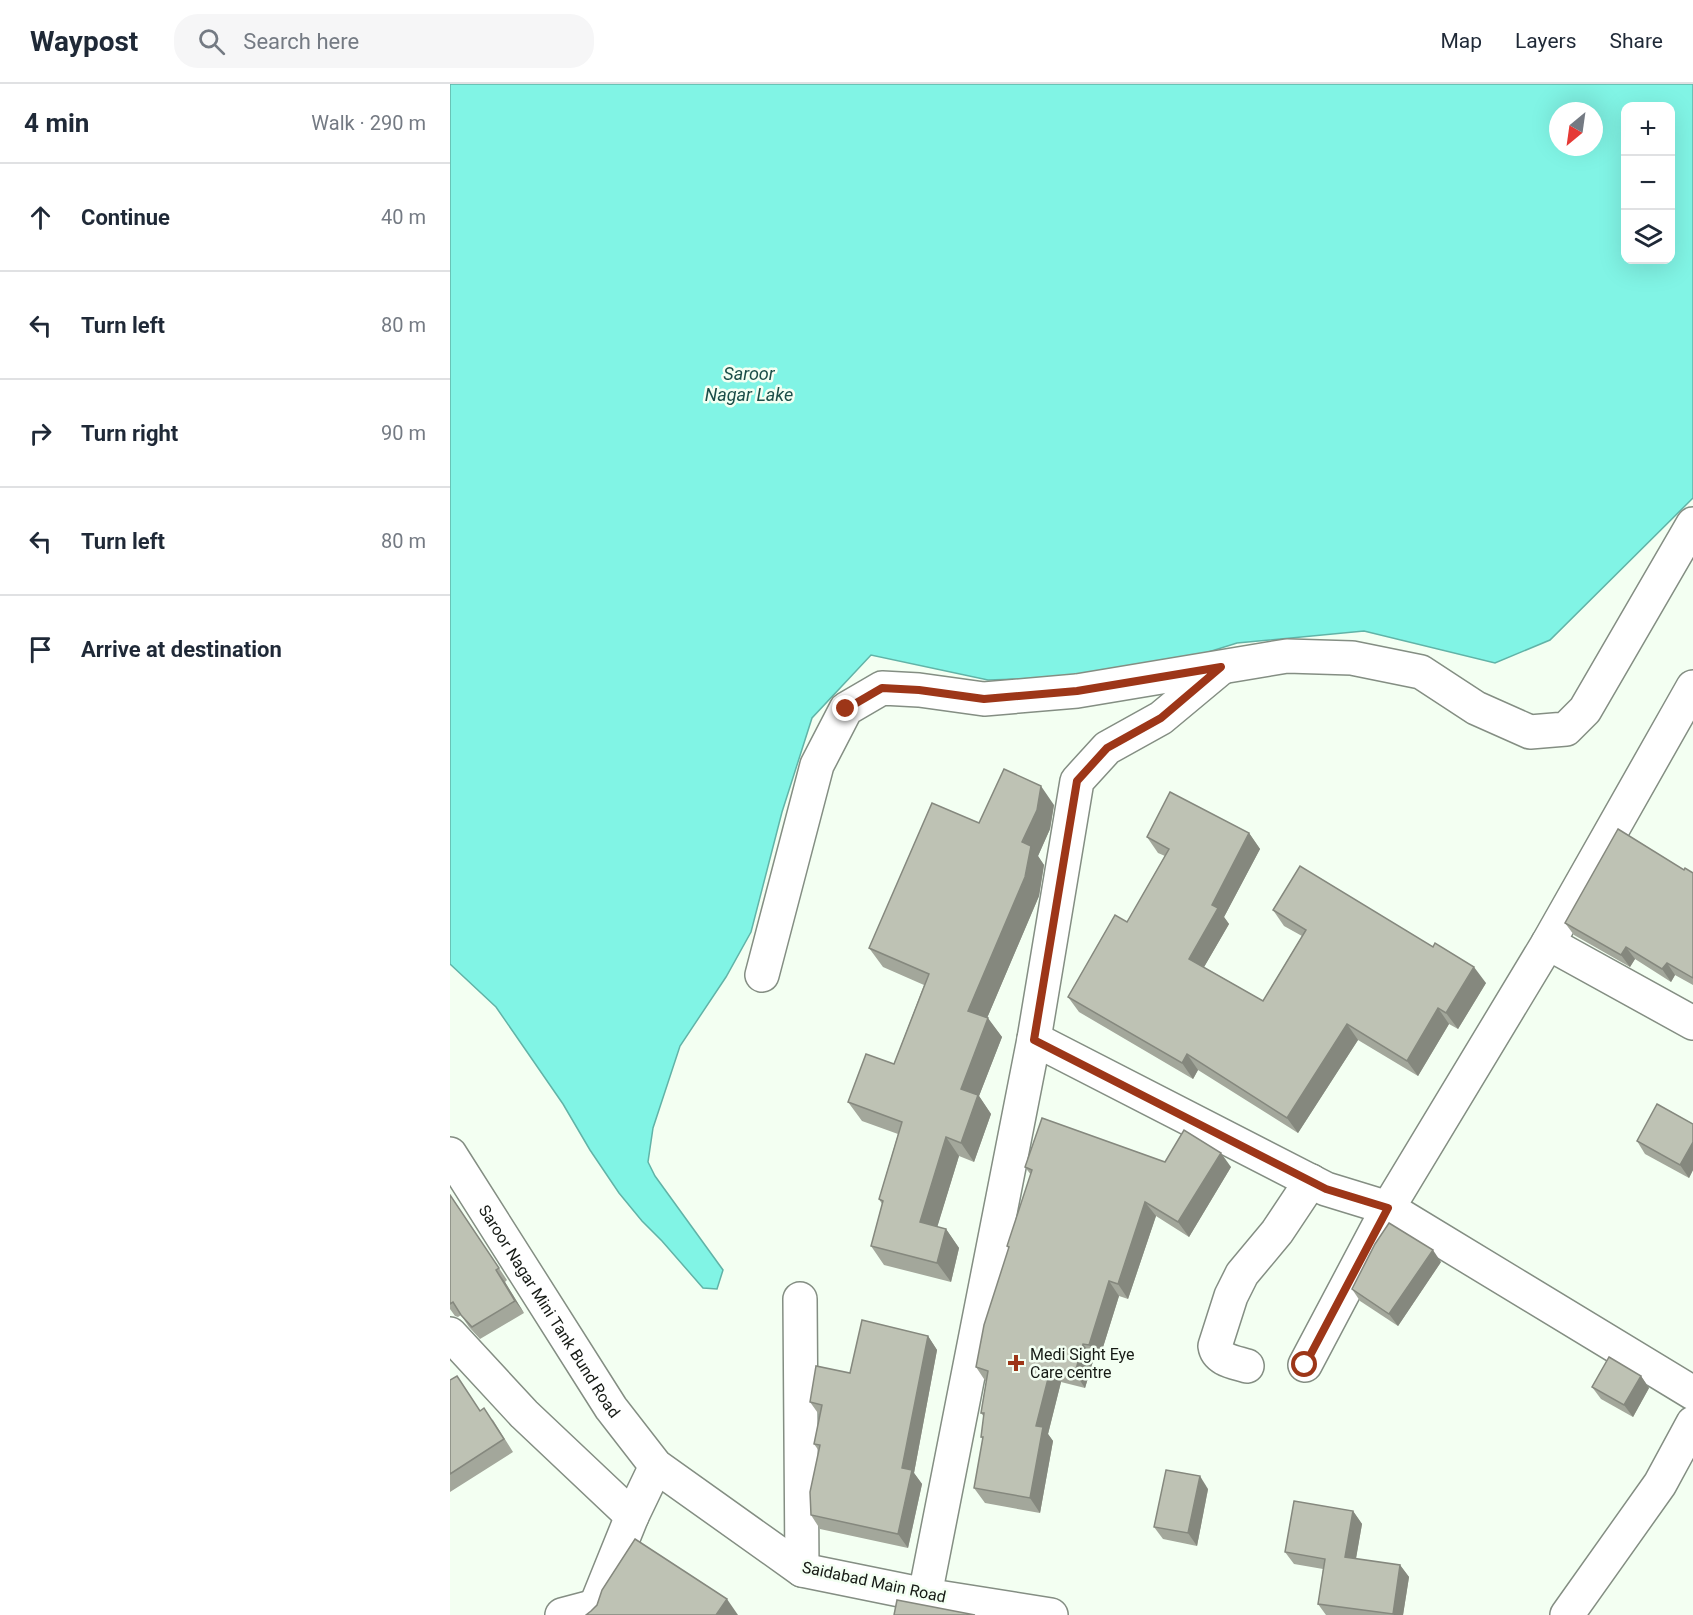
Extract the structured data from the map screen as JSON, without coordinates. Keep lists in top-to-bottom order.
{
  "streets": {
    "street": ["Saroor Nagar Mini Tank Bund Road", "Saidabad Main Road"]
  },
  "crossings": [
    ["Saroor Nagar Mini Tank Bund Road", "Saidabad Main Road"]
  ],
  "water": ["Saroor Nagar Lake"],
  "places": {
    "health": ["Medi Sight Eye Care centre"]
  },
  "north": "bottom left",
  "page": {
    "header": "Waypost",
    "search": "Search here",
    "nav": ["Map", "Layers", "Share"],
    "heading": ["4 min", "Walk · 290 m"],
    "map_buttons": ["+", "−"],
    "list": [
      ["Continue", "40 m"],
      ["Turn left", "80 m"],
      ["Turn right", "90 m"],
      ["Turn left", "80 m"],
      "Arrive at destination"
    ]
  }
}
